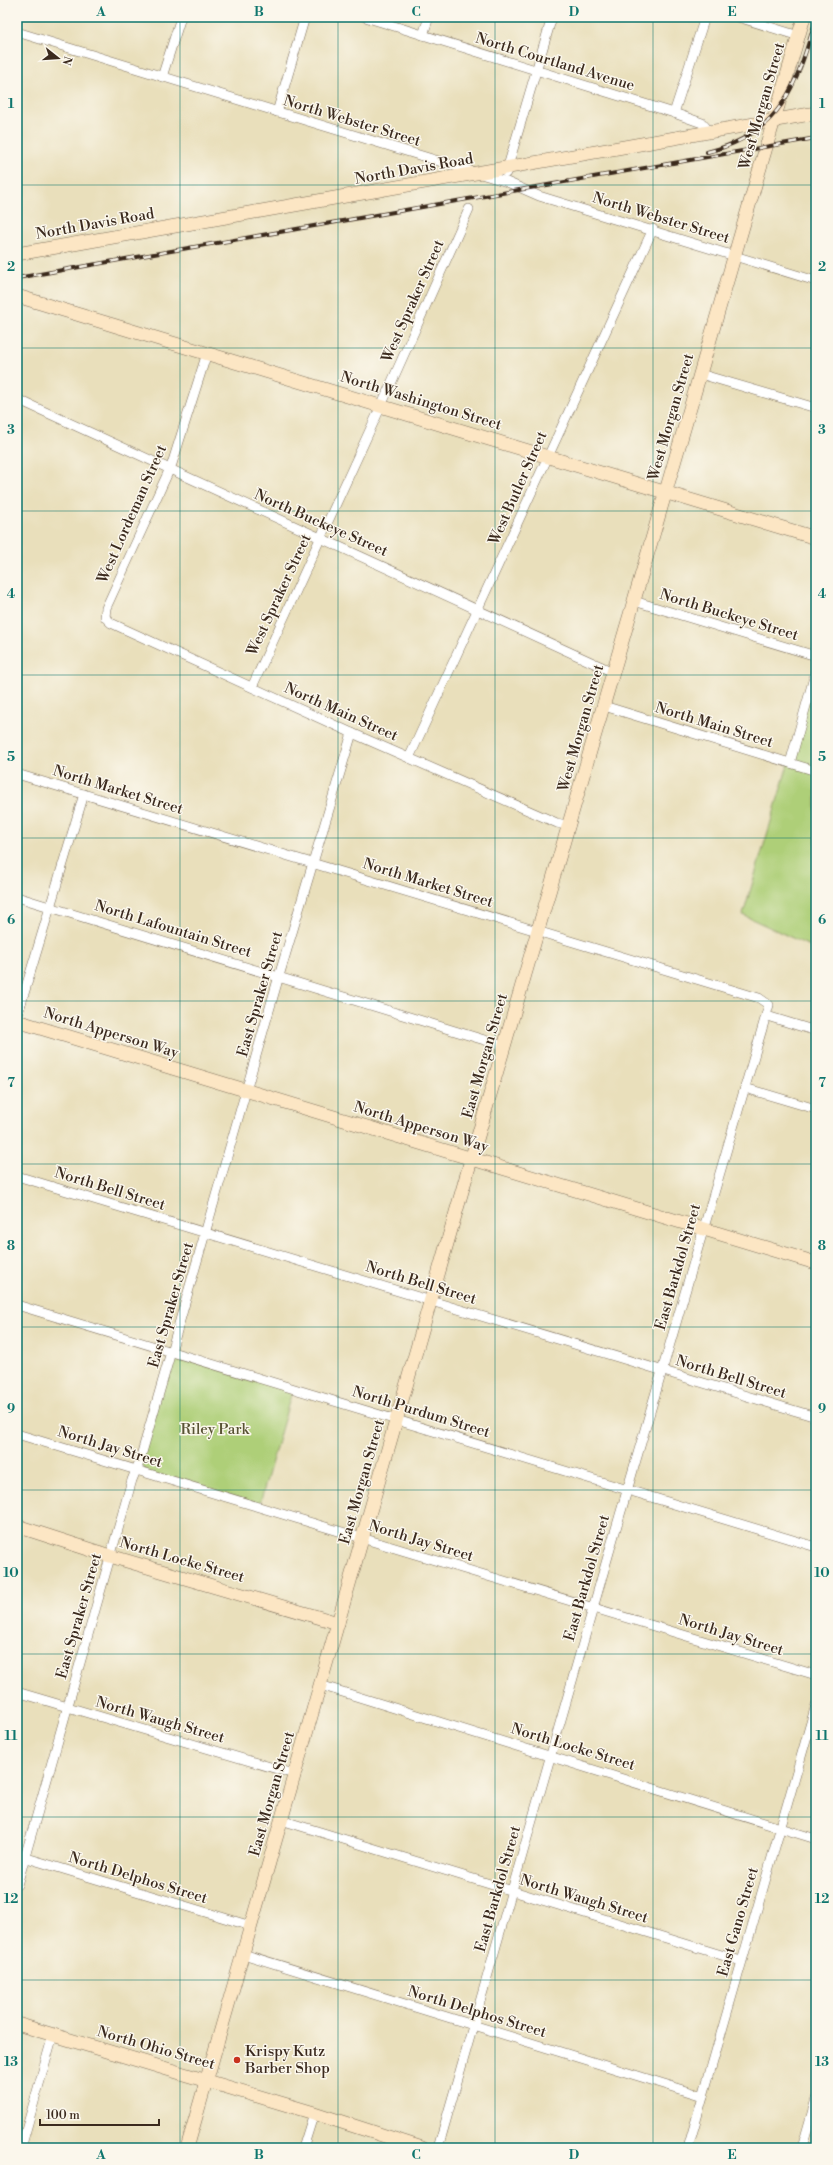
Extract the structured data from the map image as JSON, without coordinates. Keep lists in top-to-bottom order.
{
  "streets": {
    "street": [
      "North Courtland Avenue",
      "West Morgan Street",
      "North Webster Street",
      "North Davis Road",
      "West Spraker Street",
      "North Washington Street",
      "West Butler Street",
      "West Lordeman Street",
      "North Buckeye Street",
      "North Main Street",
      "North Market Street",
      "North Lafountain Street",
      "East Spraker Street",
      "North Apperson Way",
      "East Morgan Street",
      "North Bell Street",
      "East Barkdol Street",
      "North Purdum Street",
      "North Jay Street",
      "North Locke Street",
      "North Waugh Street",
      "North Delphos Street",
      "East Gano Street",
      "North Ohio Street"
    ]
  },
  "crossings": [
    ["North Courtland Avenue", "North Davis Road"],
    ["West Morgan Street", "North Webster Street"],
    ["West Morgan Street", "North Davis Road"],
    ["West Morgan Street", "North Washington Street"],
    ["West Morgan Street", "North Buckeye Street"],
    ["West Morgan Street", "North Main Street"],
    ["West Morgan Street", "East Morgan Street"],
    ["North Webster Street", "North Davis Road"],
    ["North Webster Street", "West Butler Street"],
    ["West Spraker Street", "North Washington Street"],
    ["West Spraker Street", "North Buckeye Street"],
    ["West Spraker Street", "North Main Street"],
    ["North Washington Street", "West Butler Street"],
    ["North Washington Street", "West Lordeman Street"],
    ["West Butler Street", "North Buckeye Street"],
    ["West Butler Street", "North Main Street"],
    ["West Lordeman Street", "North Buckeye Street"],
    ["West Lordeman Street", "North Main Street"],
    ["North Main Street", "East Spraker Street"],
    ["North Main Street", "East Morgan Street"],
    ["North Market Street", "East Spraker Street"],
    ["North Market Street", "East Morgan Street"],
    ["North Market Street", "East Barkdol Street"],
    ["North Lafountain Street", "East Spraker Street"],
    ["North Lafountain Street", "East Morgan Street"],
    ["East Spraker Street", "North Apperson Way"],
    ["East Spraker Street", "North Bell Street"],
    ["East Spraker Street", "North Purdum Street"],
    ["East Spraker Street", "North Jay Street"],
    ["East Spraker Street", "North Locke Street"],
    ["East Spraker Street", "North Waugh Street"],
    ["East Spraker Street", "North Delphos Street"],
    ["North Apperson Way", "East Morgan Street"],
    ["North Apperson Way", "East Barkdol Street"],
    ["East Morgan Street", "North Bell Street"],
    ["East Morgan Street", "North Purdum Street"],
    ["East Morgan Street", "North Jay Street"],
    ["East Morgan Street", "North Locke Street"],
    ["East Morgan Street", "North Waugh Street"],
    ["East Morgan Street", "North Delphos Street"],
    ["East Morgan Street", "North Ohio Street"],
    ["North Bell Street", "East Barkdol Street"],
    ["East Barkdol Street", "North Purdum Street"],
    ["East Barkdol Street", "North Jay Street"],
    ["East Barkdol Street", "North Locke Street"],
    ["East Barkdol Street", "North Waugh Street"],
    ["East Barkdol Street", "North Delphos Street"],
    ["North Locke Street", "East Gano Street"],
    ["North Waugh Street", "East Gano Street"],
    ["North Delphos Street", "East Gano Street"]
  ],
  "parks": ["Riley Park"],
  "places": ["Krispy Kutz Barber Shop"],
  "scale_bar": "100 m",
  "north": "right",
  "grid": {
    "columns": [
      "A",
      "B",
      "C",
      "D",
      "E"
    ],
    "rows": [
      "1",
      "2",
      "3",
      "4",
      "5",
      "6",
      "7",
      "8",
      "9",
      "10",
      "11",
      "12",
      "13"
    ]
  }
}
